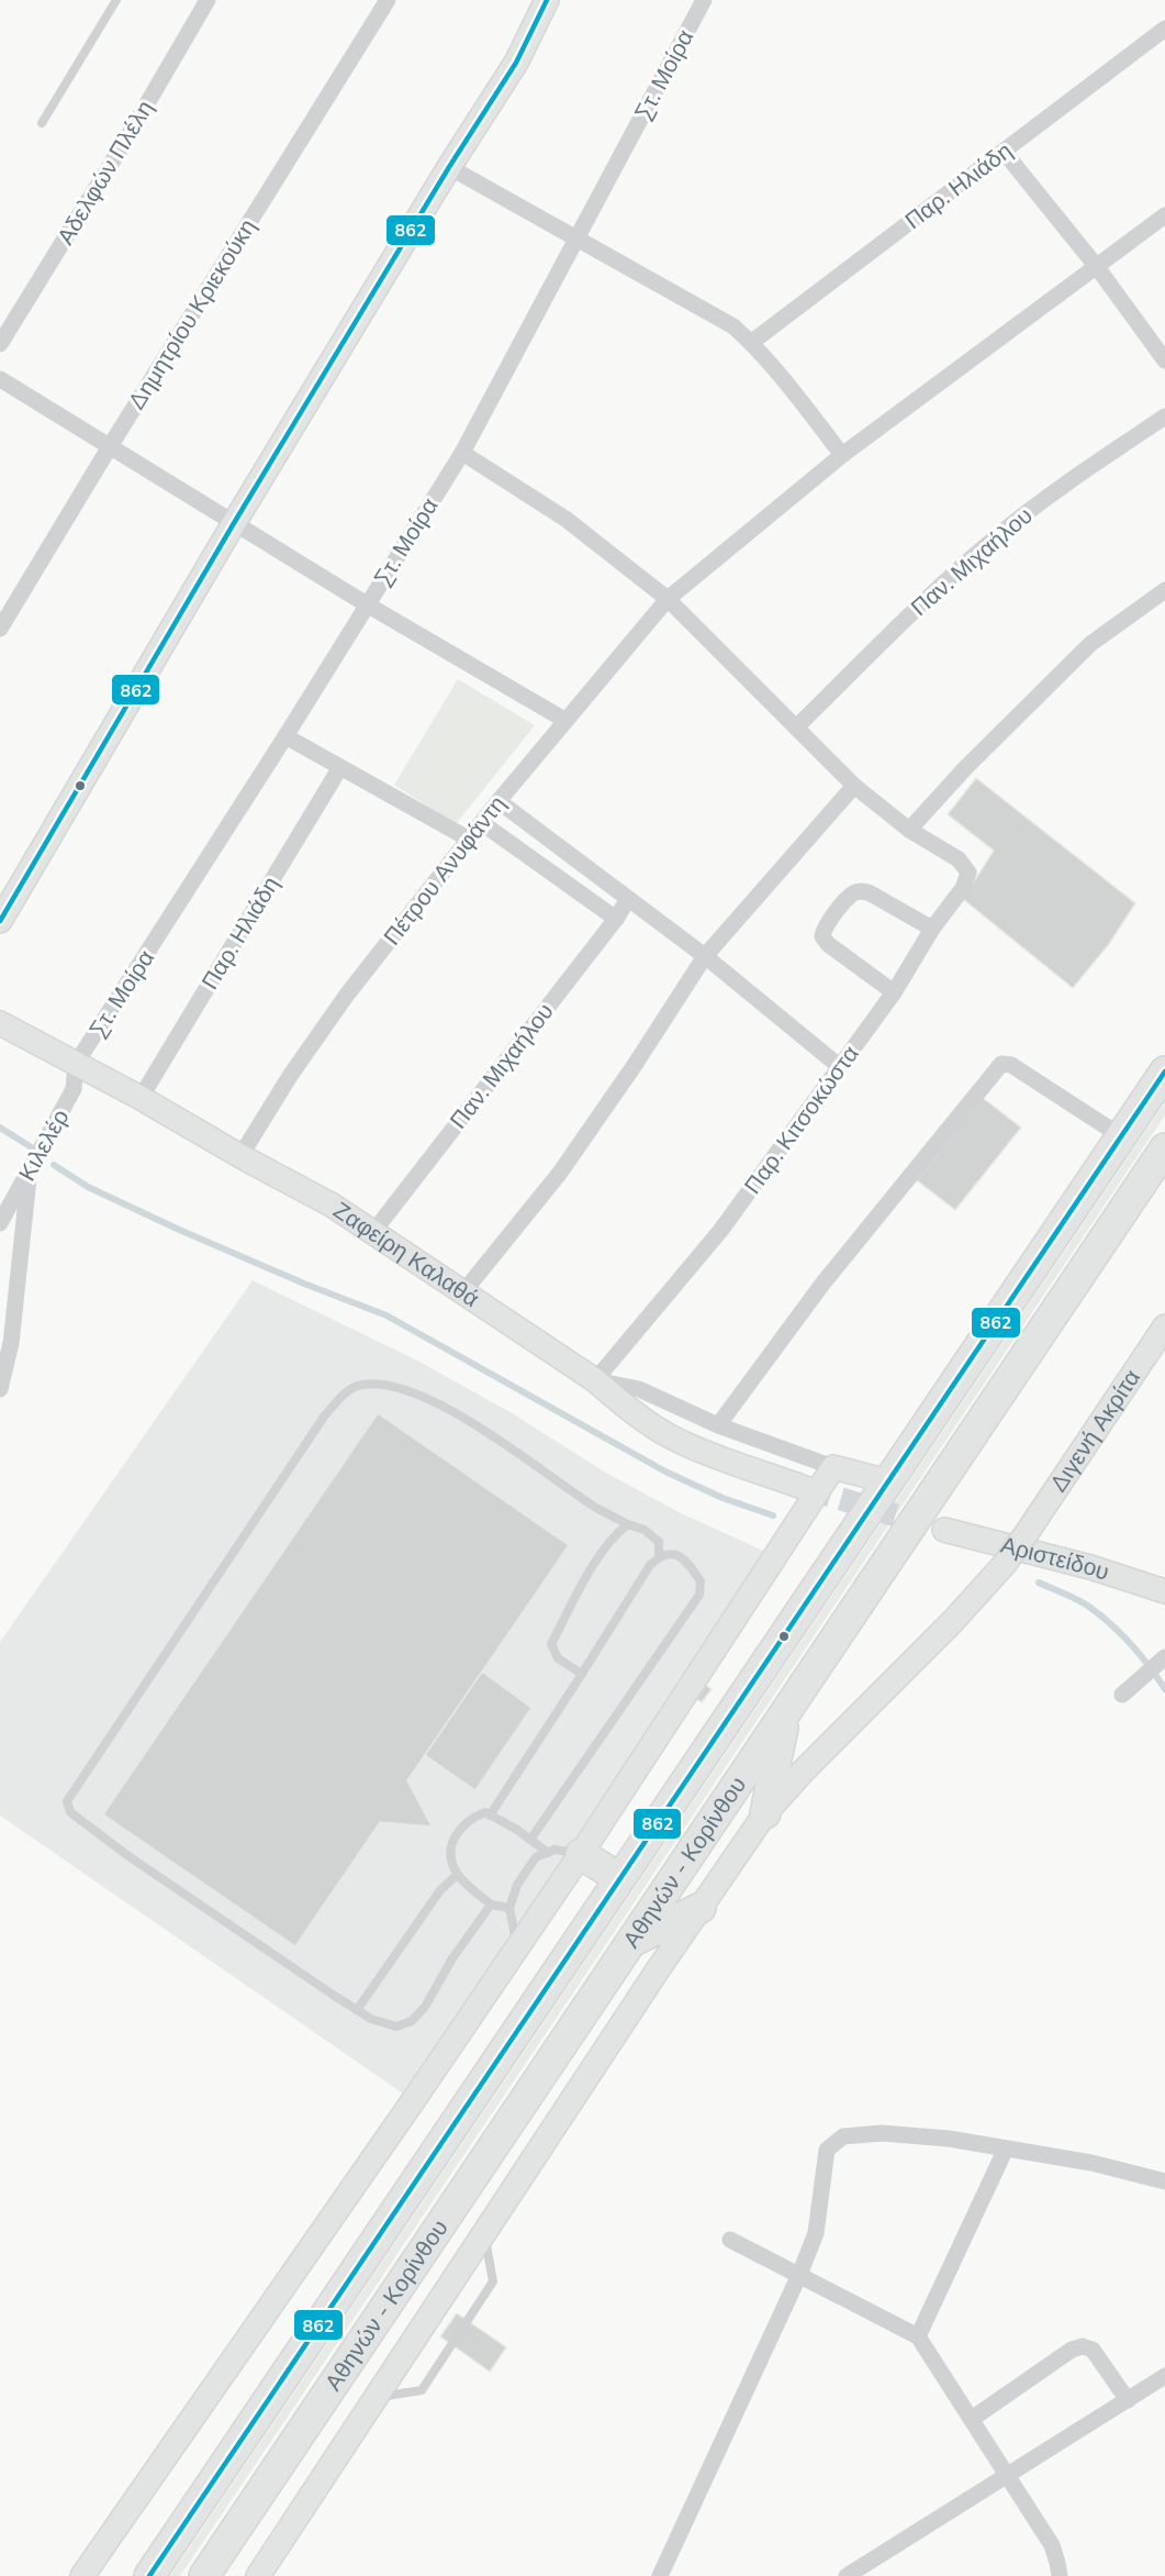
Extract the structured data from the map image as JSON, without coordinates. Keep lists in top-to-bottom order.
{
  "streets": {
    "highway": ["Αθηνών - Κορίνθου"],
    "street": [
      "Στ. Μοίρα",
      "Αδελφών Πλέλη",
      "Παρ. Ηλιάδη",
      "Δημητρίου Κριεκούκη",
      "Παν. Μιχαήλου",
      "Πέτρου Ανυφάντη",
      "Παρ. Κιτσοκώστα",
      "Κιλελέρ",
      "Ζαφείρη Καλαθά",
      "Διγενή Ακρίτα",
      "Αριστείδου"
    ]
  },
  "crossings": [
    ["Στ. Μοίρα", "Κιλελέρ"],
    ["Στ. Μοίρα", "Ζαφείρη Καλαθά"],
    ["Παρ. Ηλιάδη", "Ζαφείρη Καλαθά"],
    ["Παν. Μιχαήλου", "Ζαφείρη Καλαθά"],
    ["Πέτρου Ανυφάντη", "Ζαφείρη Καλαθά"],
    ["Παρ. Κιτσοκώστα", "Ζαφείρη Καλαθά"],
    ["Κιλελέρ", "Ζαφείρη Καλαθά"]
  ],
  "lines": ["transit line 862"]
}
